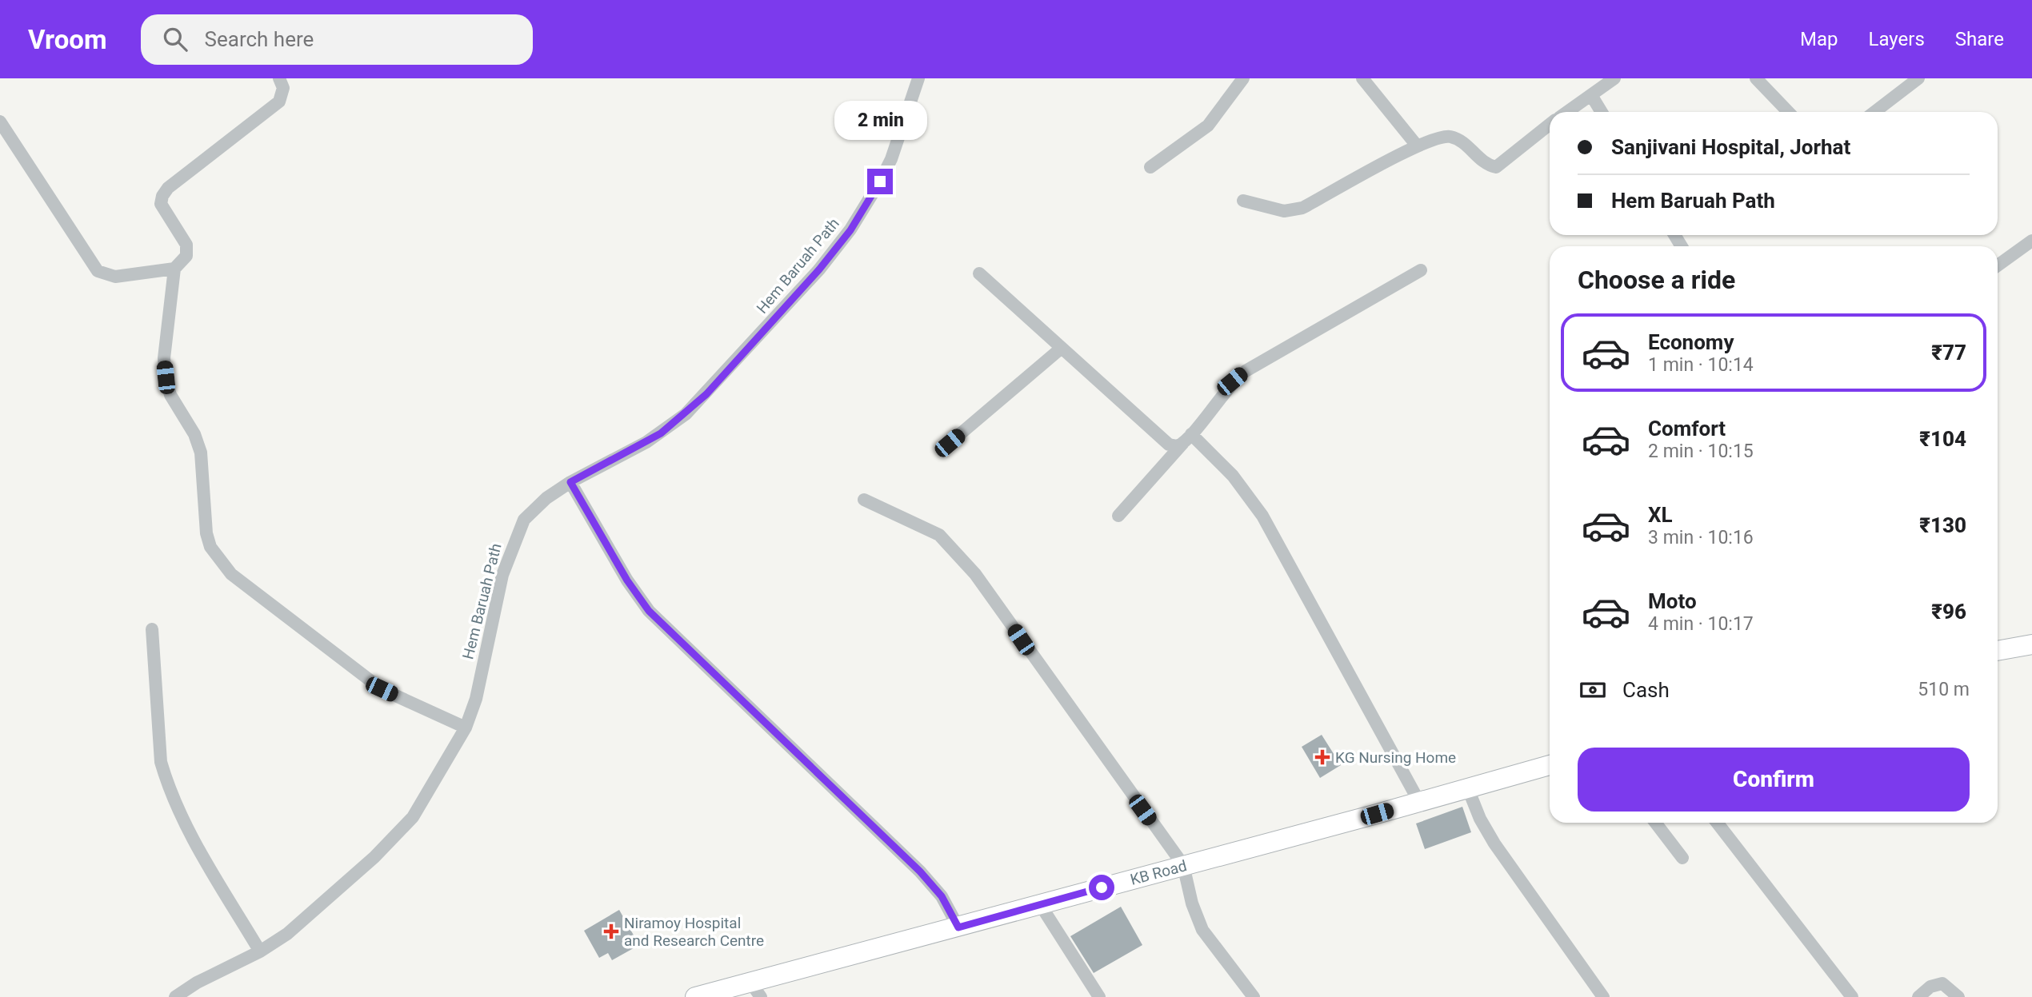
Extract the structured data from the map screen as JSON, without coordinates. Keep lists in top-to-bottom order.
{
  "streets": {
    "main road": ["KB Road"],
    "street": ["Hem Baruah Path"]
  },
  "places": {
    "health": ["KG Nursing Home", "Niramoy Hospital and Research Centre"]
  },
  "page": {
    "header": "Vroom",
    "search": "Search here",
    "nav": ["Map", "Layers", "Share"],
    "bubble": "2 min",
    "banner": ["Sanjivani Hospital, Jorhat", "Hem Baruah Path"],
    "heading": "Choose a ride",
    "list": [
      {
        "name": "Economy",
        "note": "1 min · 10:14",
        "value": "₹77"
      },
      {
        "name": "Comfort",
        "note": "2 min · 10:15",
        "value": "₹104"
      },
      {
        "name": "XL",
        "note": "3 min · 10:16",
        "value": "₹130"
      },
      {
        "name": "Moto",
        "note": "4 min · 10:17",
        "value": "₹96"
      }
    ],
    "pay": ["Cash", "510 m"],
    "buttons": "Confirm"
  }
}
